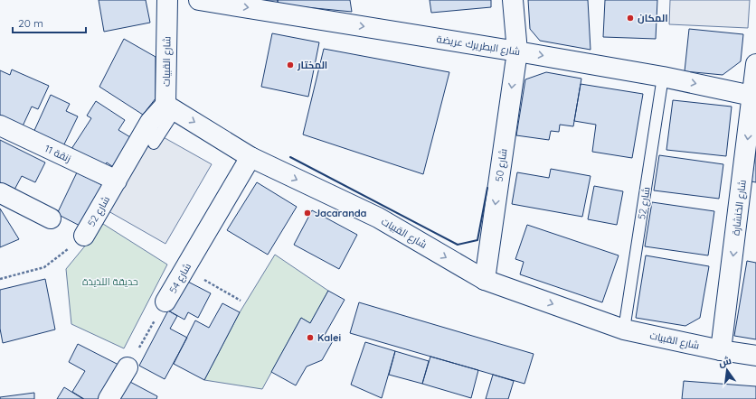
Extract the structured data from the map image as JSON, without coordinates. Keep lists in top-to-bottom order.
{
  "streets": {
    "street": [
      "شارع البطريرك عريضة",
      "شارع القبيات",
      "زنقة 11",
      "شارع 50",
      "شارع 52",
      "شارع الخنشارة",
      "شارع 54"
    ]
  },
  "crossings": [
    ["شارع البطريرك عريضة", "شارع 50"],
    ["شارع البطريرك عريضة", "شارع 52"],
    ["شارع البطريرك عريضة", "شارع الخنشارة"],
    ["شارع القبيات", "شارع 50"],
    ["شارع القبيات", "شارع 52"],
    ["شارع القبيات", "شارع الخنشارة"],
    ["شارع القبيات", "شارع 54"],
    ["زنقة 11", "شارع 52"]
  ],
  "one_way": [
    "شارع البطريرك عريضة",
    "شارع القبيات",
    "شارع 50",
    "شارع الخنشارة"
  ],
  "parks": ["حديقة اللذيذة"],
  "places": [
    "المكان",
    "المختار",
    "Jacaranda",
    "Kalei"
  ],
  "scale_bar": "20 m",
  "north": "top"
}
